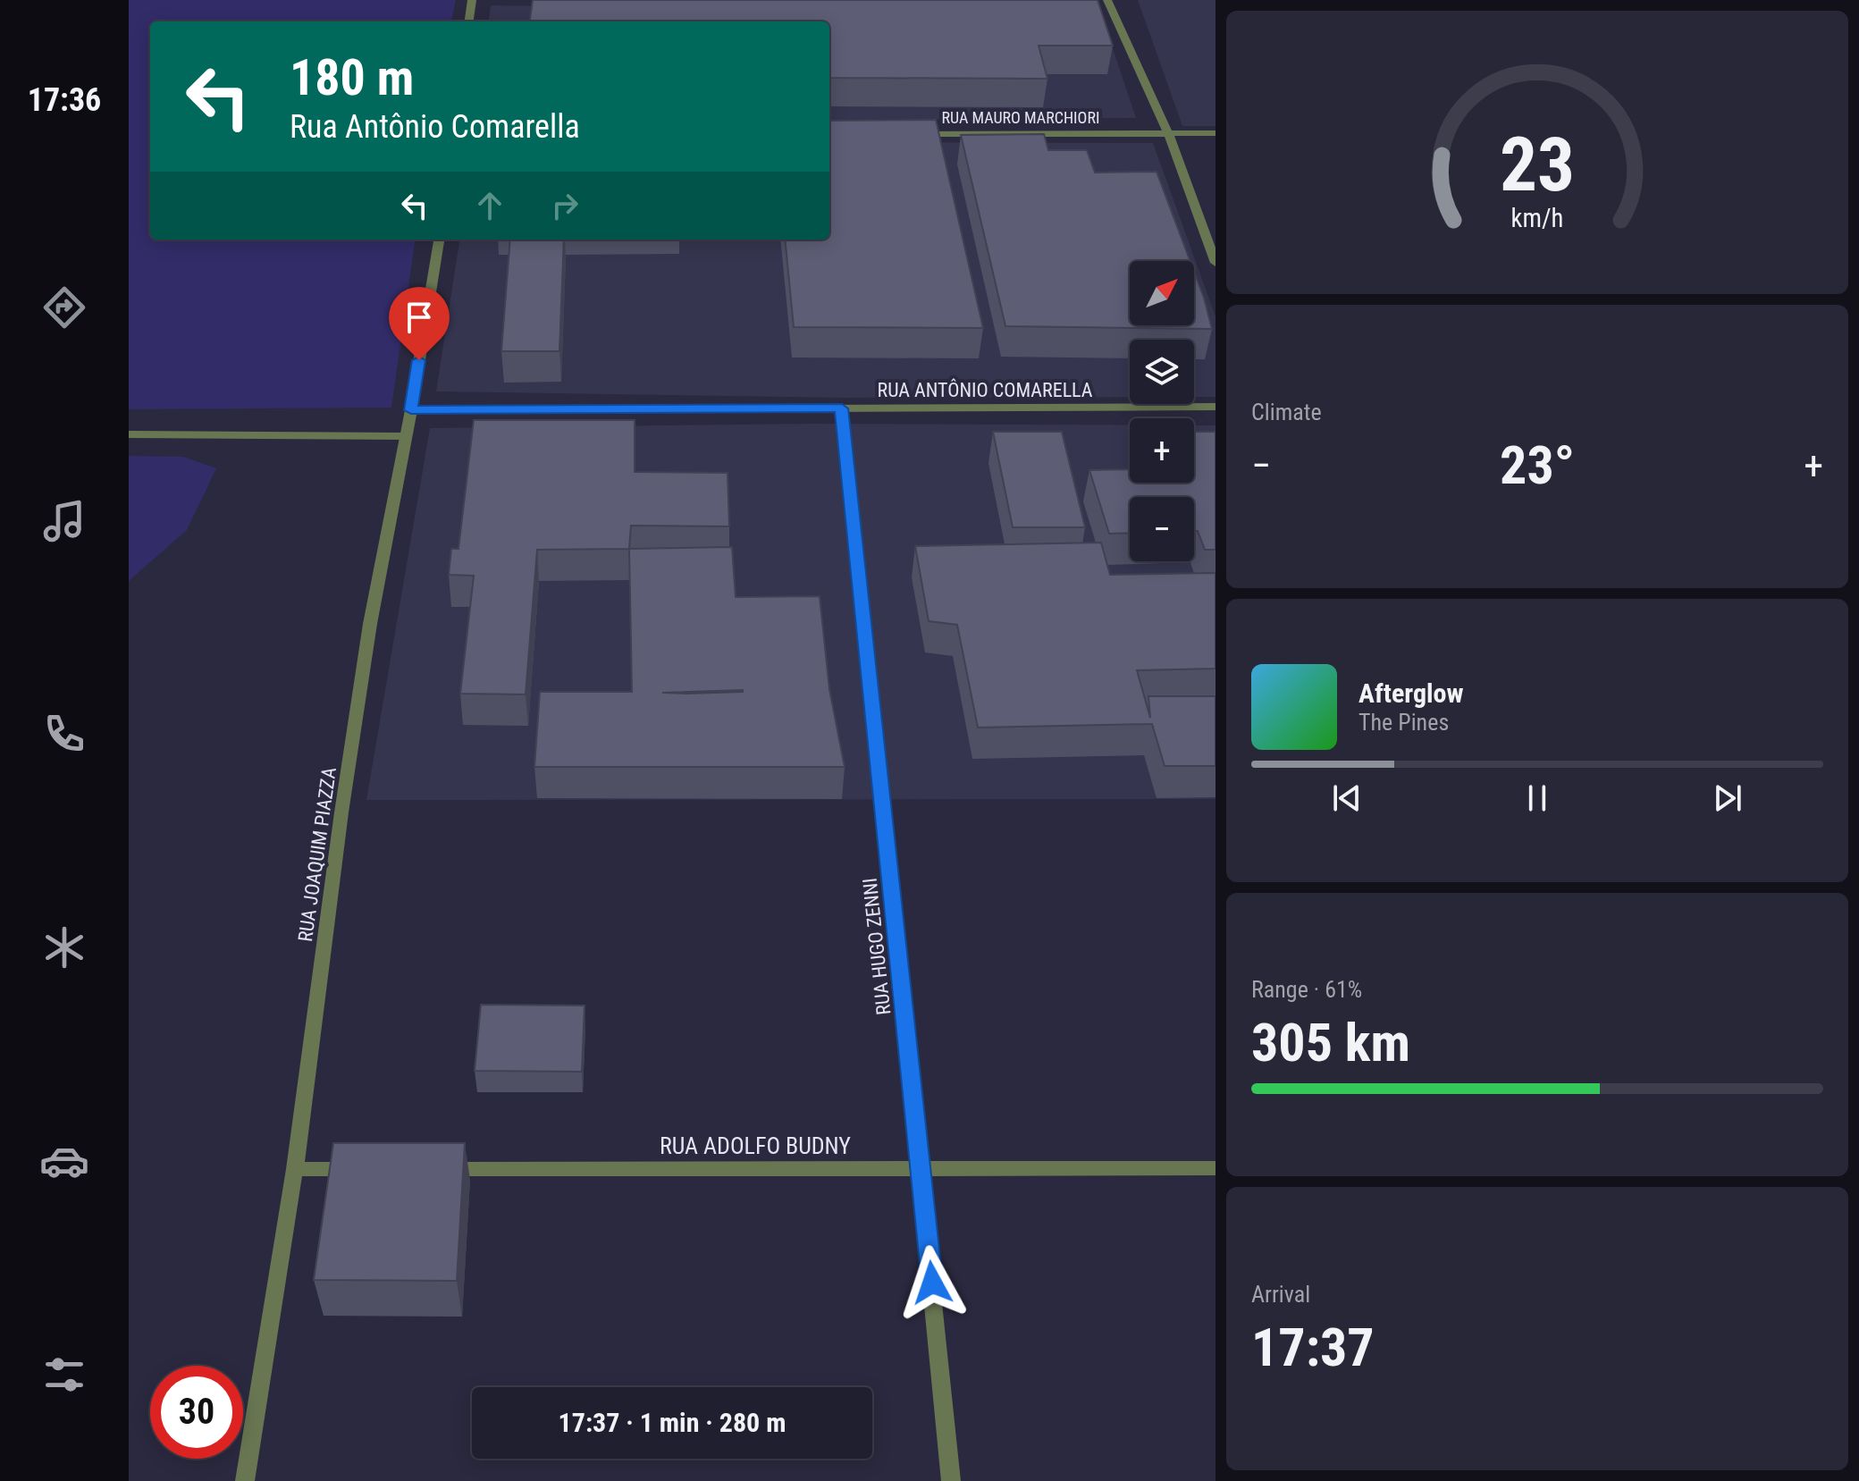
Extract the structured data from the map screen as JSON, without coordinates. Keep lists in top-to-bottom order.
{
  "streets": {
    "street": [
      "RUA MAURO MARCHIORI",
      "RUA ANTÔNIO COMARELLA",
      "RUA JOAQUIM PIAZZA",
      "RUA HUGO ZENNI",
      "RUA ADOLFO BUDNY"
    ]
  },
  "crossings": [
    ["RUA ANTÔNIO COMARELLA", "RUA JOAQUIM PIAZZA"],
    ["RUA ANTÔNIO COMARELLA", "RUA HUGO ZENNI"],
    ["RUA HUGO ZENNI", "RUA ADOLFO BUDNY"]
  ],
  "north": "top right",
  "page": {
    "tabs": "17:36",
    "turn": ["180 m", "Rua Antônio Comarella"],
    "map_buttons": ["+", "−"],
    "tile": [
      "Climate",
      ["Range · 61%", "305 km"],
      ["Arrival", "17:37"]
    ],
    "heat": ["−", "23°", "+"],
    "song": ["Afterglow", "The Pines"],
    "limit": "30",
    "trip": "17:37 · 1 min · 280 m",
    "gauge": ["23", "km/h"]
  }
}
